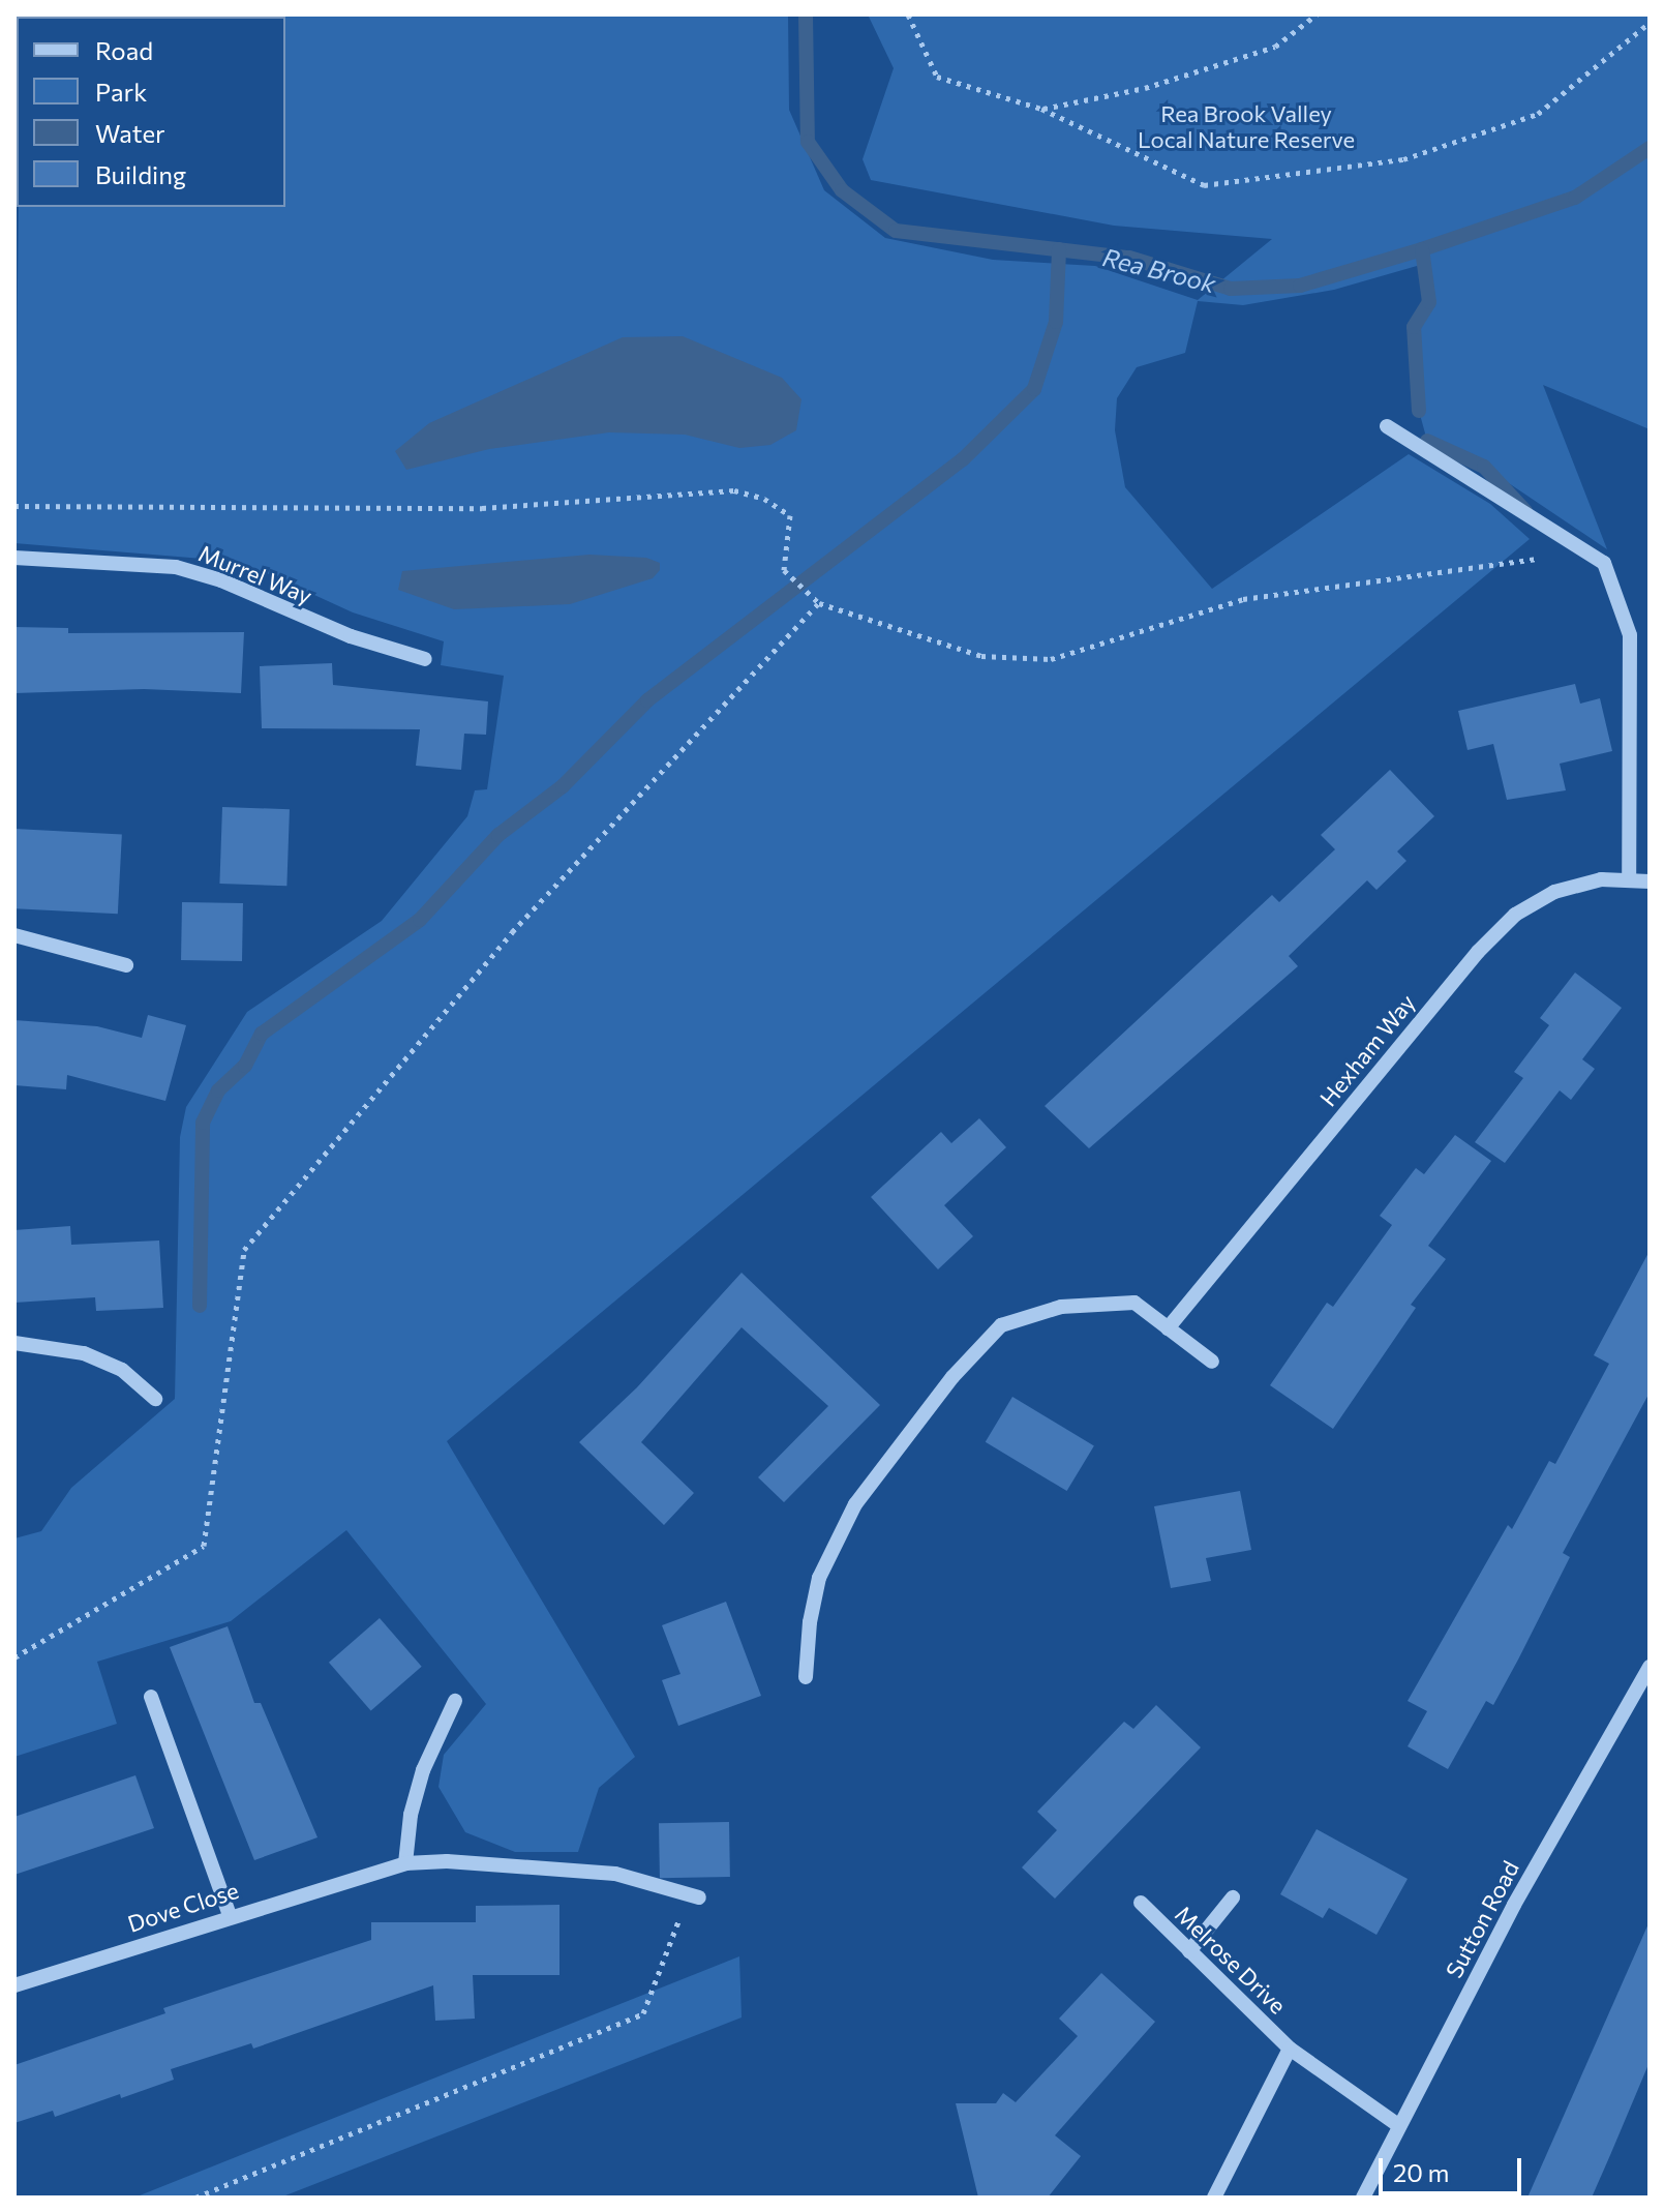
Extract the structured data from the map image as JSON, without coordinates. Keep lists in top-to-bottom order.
{
  "streets": {
    "street": [
      "Murrel Way",
      "Hexham Way",
      "Dove Close",
      "Sutton Road",
      "Melrose Drive"
    ]
  },
  "crossings": [
    ["Sutton Road", "Melrose Drive"]
  ],
  "water": ["Rea Brook"],
  "parks": ["Rea Brook Valley Local Nature Reserve"],
  "legend": [
    "Road",
    "Park",
    "Water",
    "Building"
  ],
  "scale_bar": "20 m"
}
